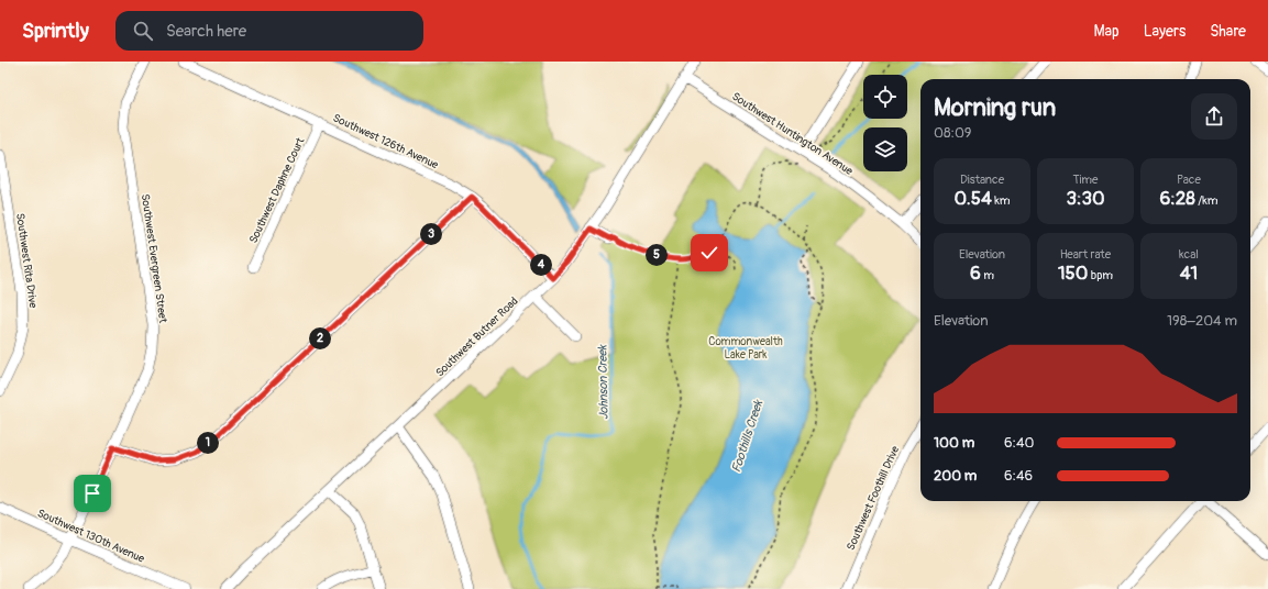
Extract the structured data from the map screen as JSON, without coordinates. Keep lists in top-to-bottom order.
{
  "streets": {
    "street": [
      "Southwest Huntington Avenue",
      "Southwest 126th Avenue",
      "Southwest Daphne Court",
      "Southwest Evergreen Street",
      "Southwest Rita Drive",
      "Southwest Butner Road",
      "Southwest Foothill Drive",
      "Southwest 130th Avenue"
    ]
  },
  "crossings": [
    ["Southwest Huntington Avenue", "Southwest Butner Road"],
    ["Southwest 126th Avenue", "Southwest Daphne Court"],
    ["Southwest 126th Avenue", "Southwest Butner Road"],
    ["Southwest Evergreen Street", "Southwest 130th Avenue"]
  ],
  "water": ["Johnson Creek", "Foothills Creek"],
  "parks": ["Commonwealth Lake Park"],
  "page": {
    "header": "Sprintly",
    "search": "Search here",
    "nav": ["Map", "Layers", "Share"],
    "heading": ["Morning run", "08:09"],
    "stats": [
      ["Distance", "0.54 km"],
      ["Time", "3:30"],
      ["Pace", "6:28 /km"],
      ["Elevation", "6 m"],
      ["Heart rate", "150 bpm"],
      ["kcal", "41"]
    ],
    "pins": [
      "3",
      "5",
      "4",
      "2",
      "1"
    ],
    "chart": ["Elevation", "198–204 m"],
    "list": [
      {
        "name": "100 m",
        "note": "6:40"
      },
      {
        "name": "200 m",
        "note": "6:46"
      }
    ]
  }
}
